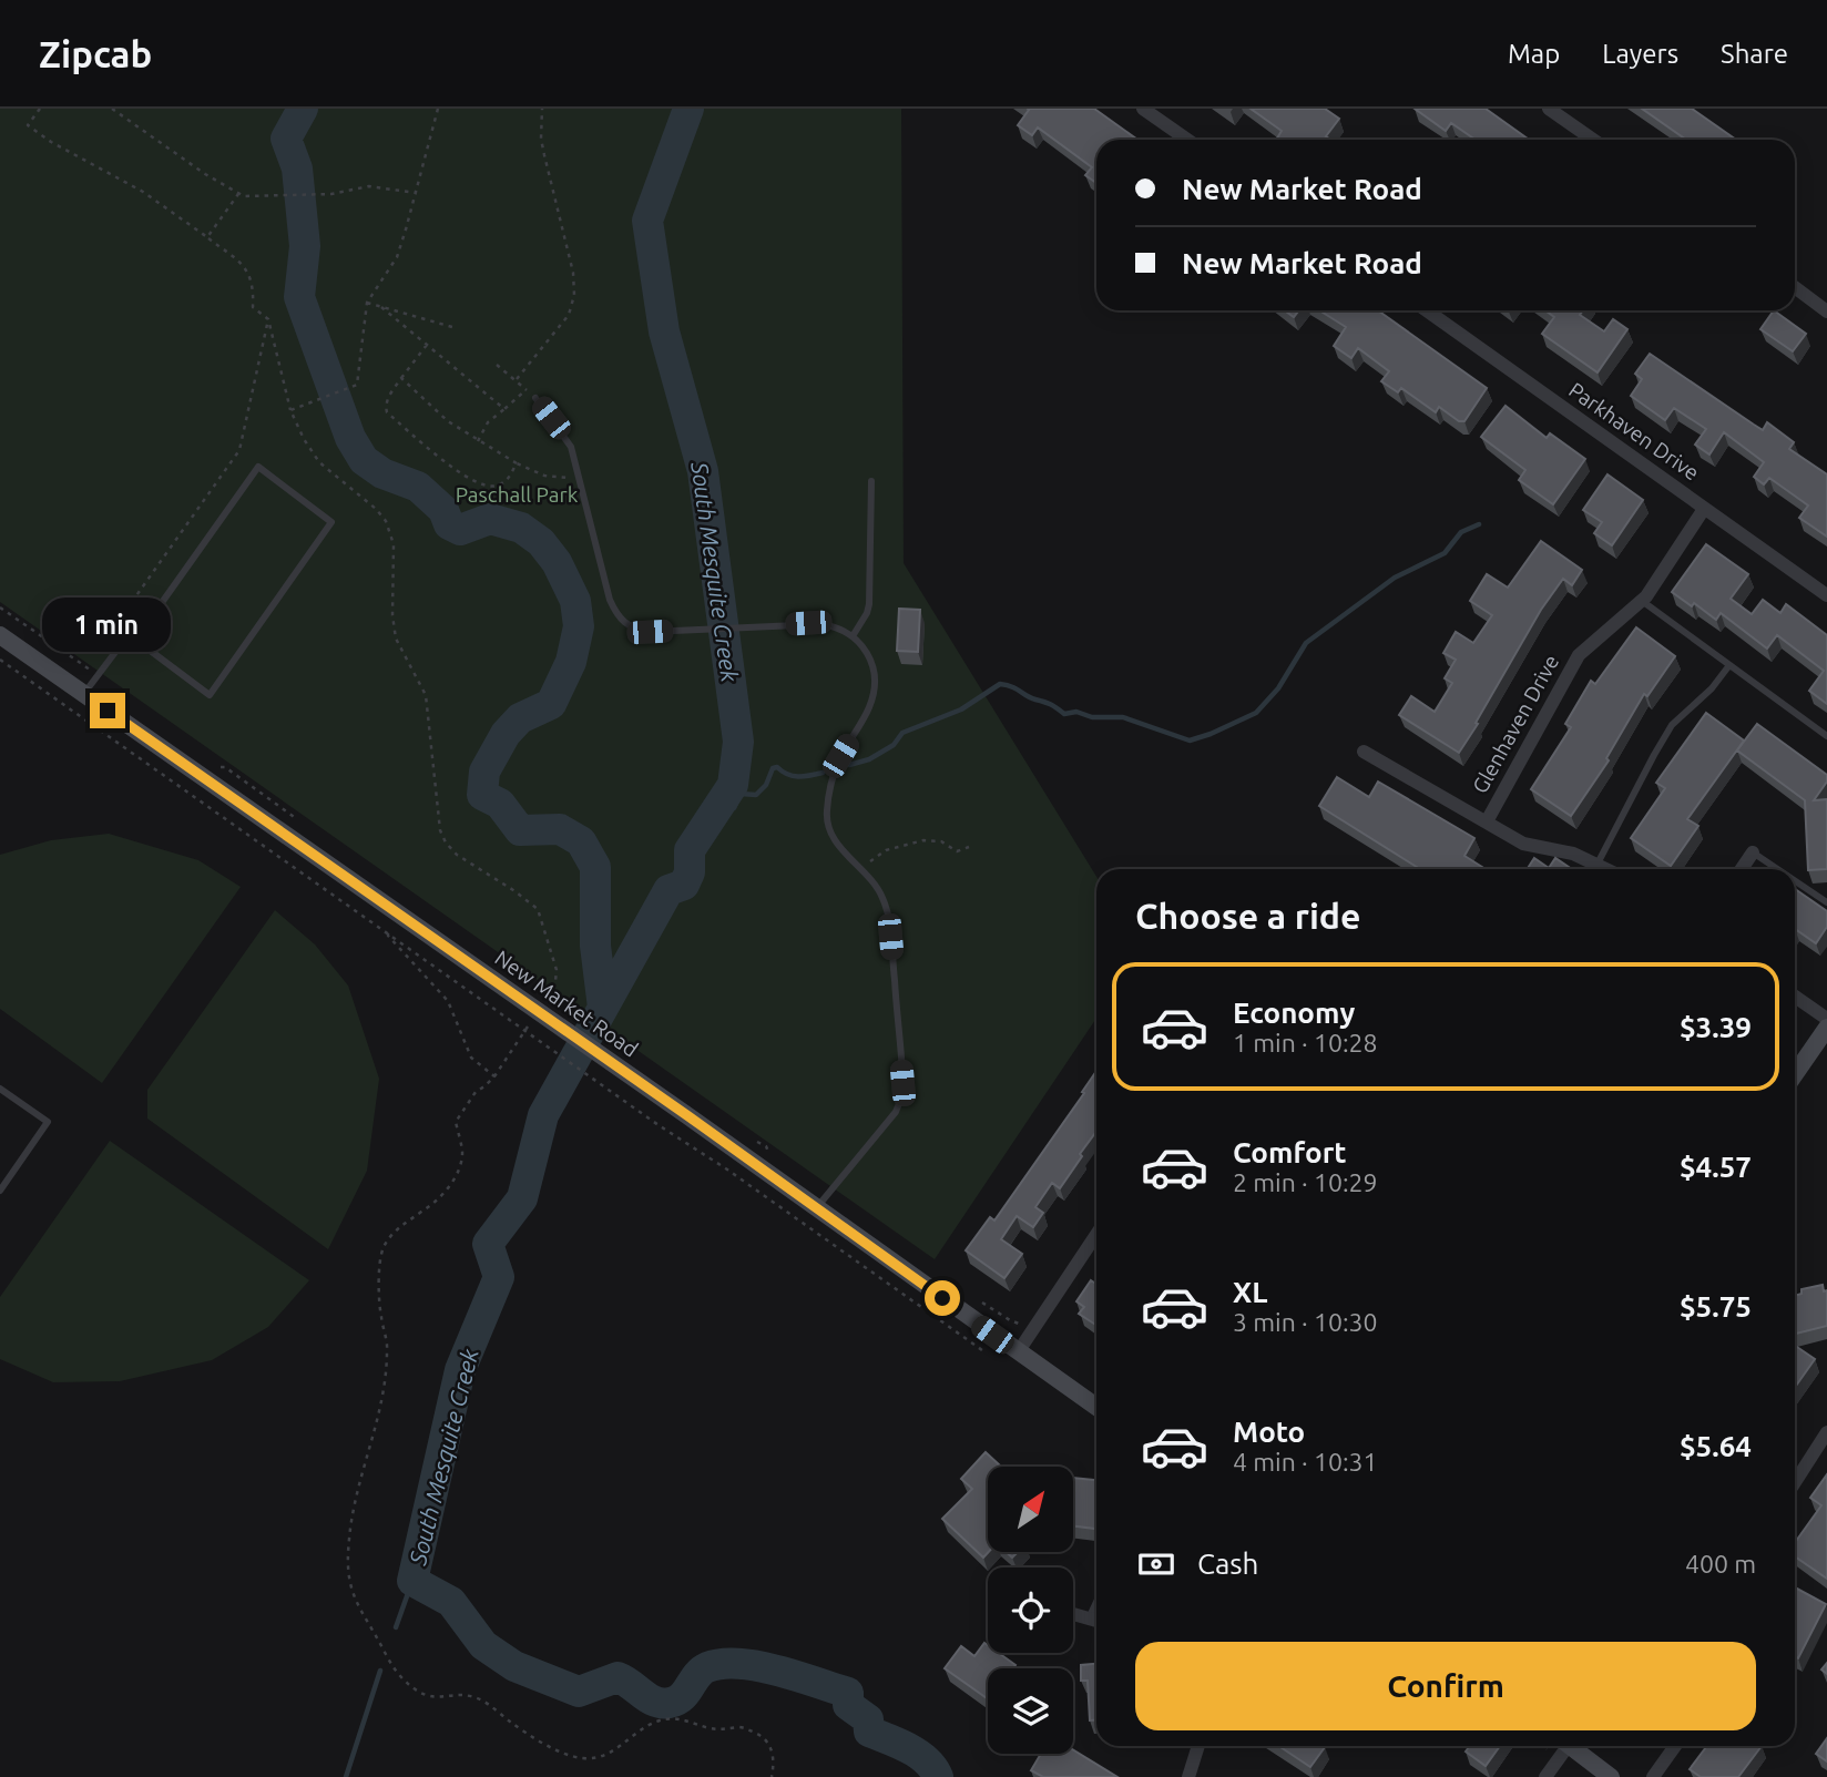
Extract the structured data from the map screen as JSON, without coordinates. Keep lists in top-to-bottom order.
{
  "streets": {
    "street": ["Parkhaven Drive", "Glenhaven Drive", "New Market Road"]
  },
  "crossings": [
    ["Parkhaven Drive", "Glenhaven Drive"]
  ],
  "water": ["South Mesquite Creek"],
  "parks": ["Paschall Park"],
  "north": "top right",
  "page": {
    "header": "Zipcab",
    "nav": ["Map", "Layers", "Share"],
    "banner": ["New Market Road", "New Market Road"],
    "bubble": "1 min",
    "heading": "Choose a ride",
    "list": [
      {
        "name": "Economy",
        "note": "1 min · 10:28",
        "value": "$3.39"
      },
      {
        "name": "Comfort",
        "note": "2 min · 10:29",
        "value": "$4.57"
      },
      {
        "name": "XL",
        "note": "3 min · 10:30",
        "value": "$5.75"
      },
      {
        "name": "Moto",
        "note": "4 min · 10:31",
        "value": "$5.64"
      }
    ],
    "pay": ["Cash", "400 m"],
    "buttons": "Confirm"
  }
}
